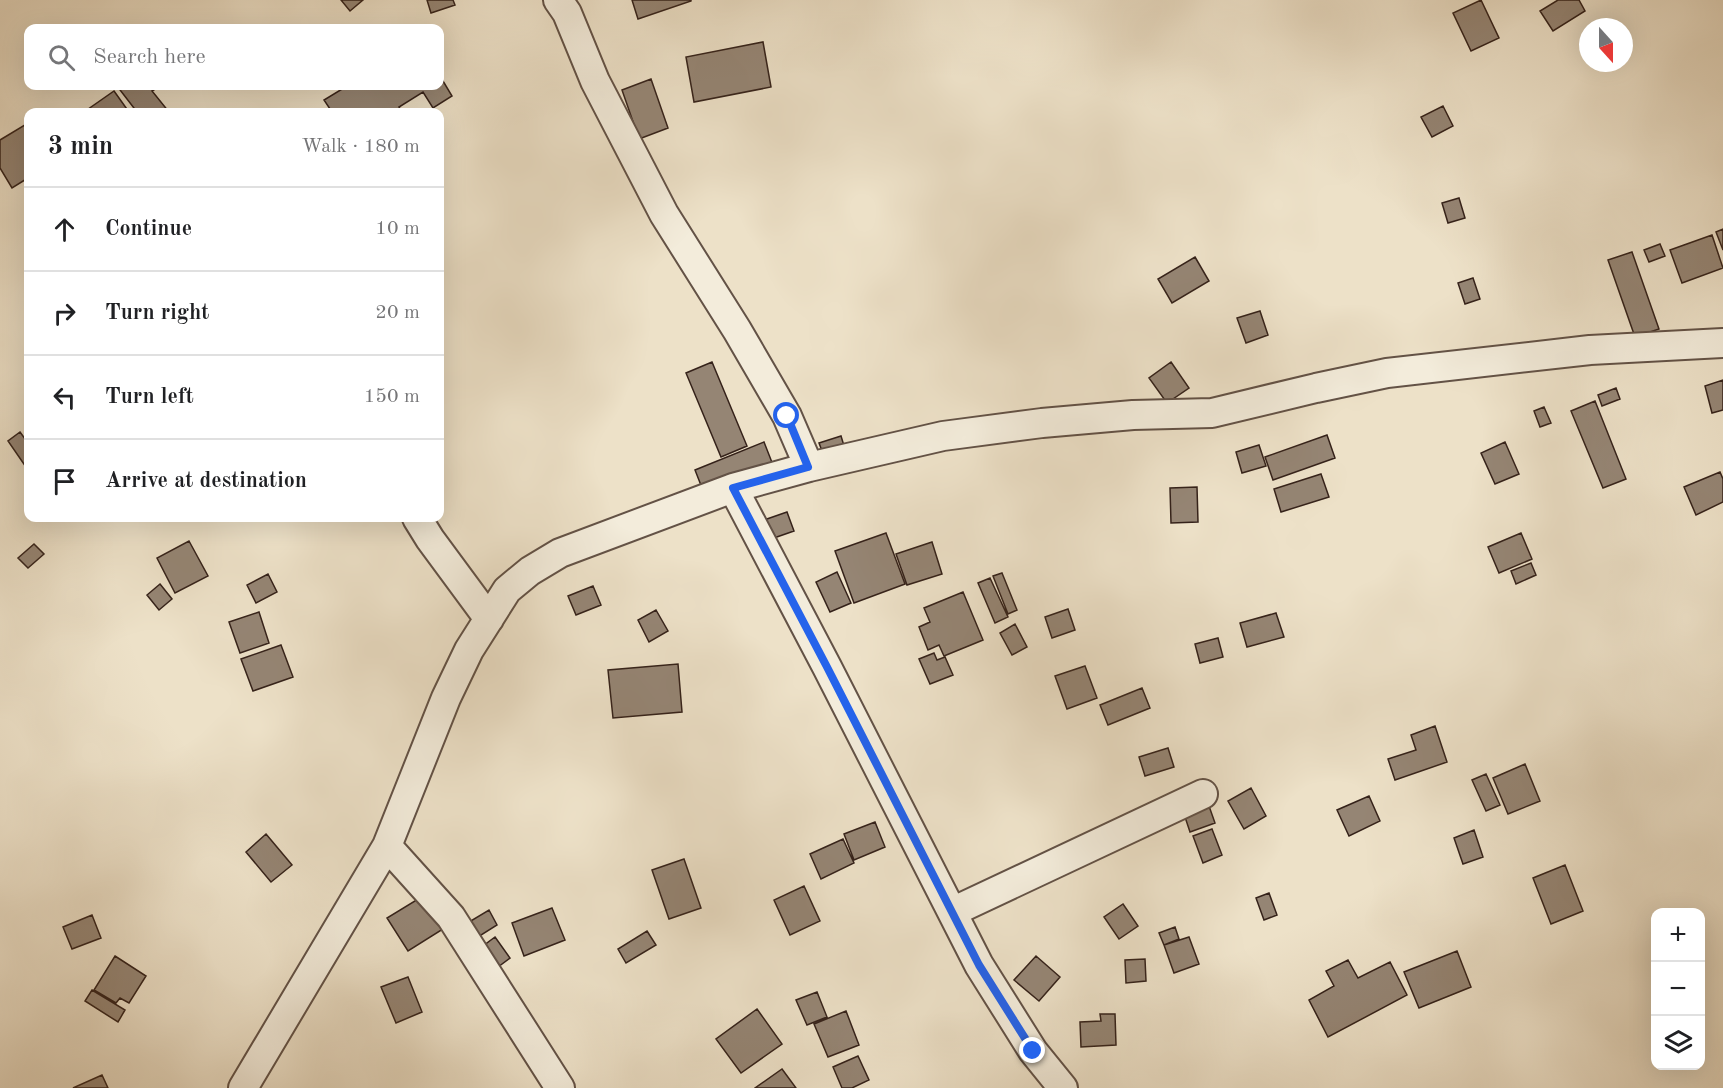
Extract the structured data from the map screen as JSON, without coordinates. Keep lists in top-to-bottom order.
{
  "north": "bottom",
  "page": {
    "search": "Search here",
    "heading": ["3 min", "Walk · 180 m"],
    "list": [
      ["Continue", "10 m"],
      ["Turn right", "20 m"],
      ["Turn left", "150 m"],
      "Arrive at destination"
    ],
    "map_buttons": ["+", "−"]
  }
}
